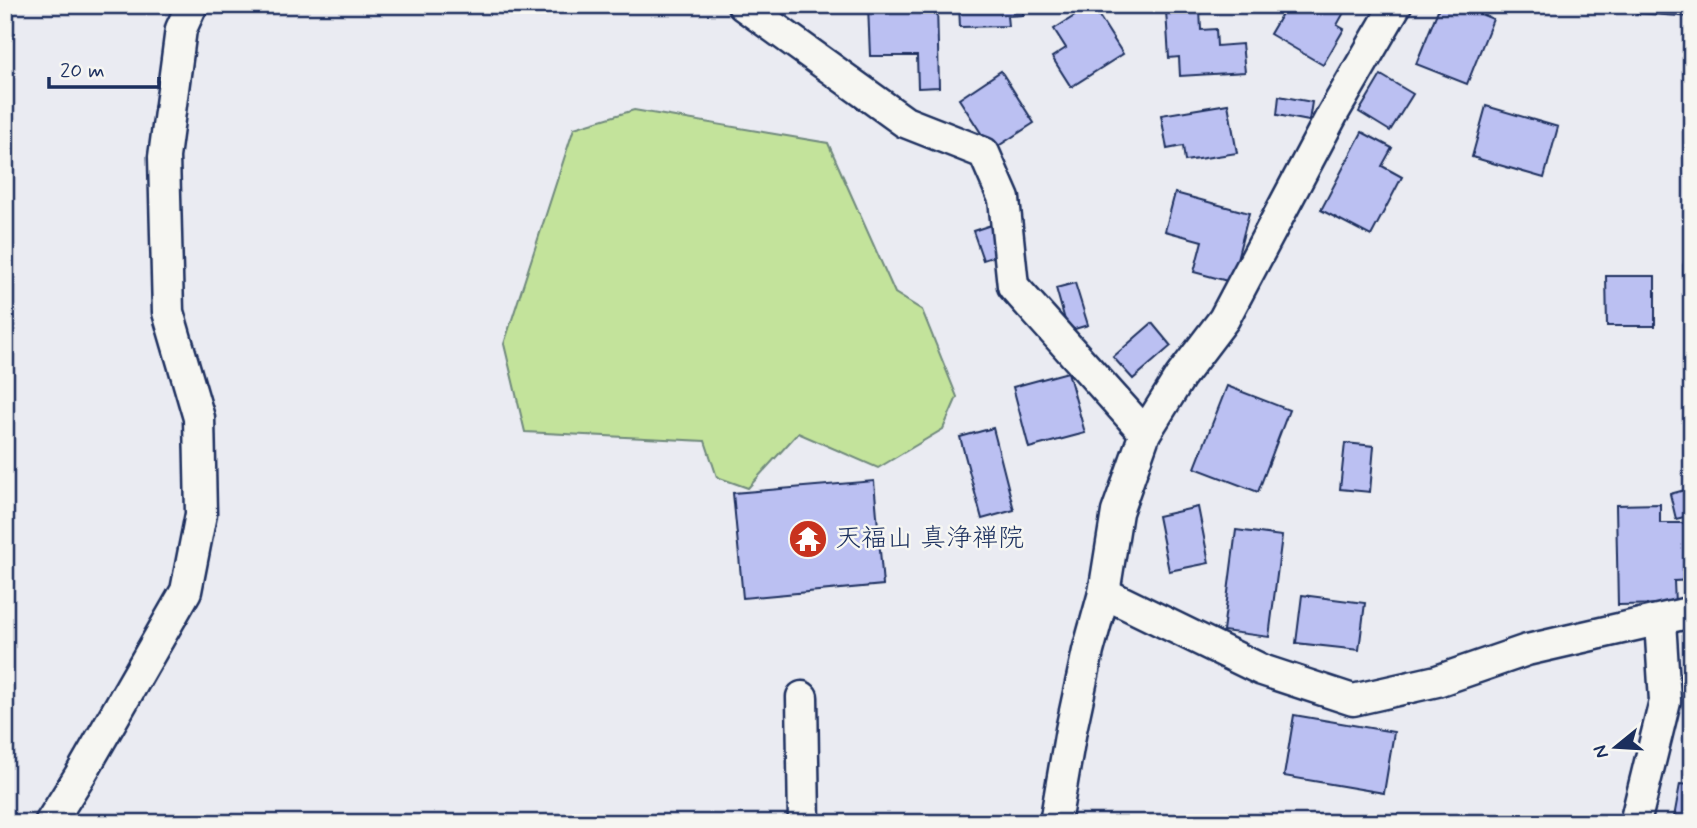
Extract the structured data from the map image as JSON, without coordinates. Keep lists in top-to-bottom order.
{
  "places": {
    "temple": ["天福山 真浄禅院"]
  },
  "scale_bar": "20 m",
  "north": "left"
}
